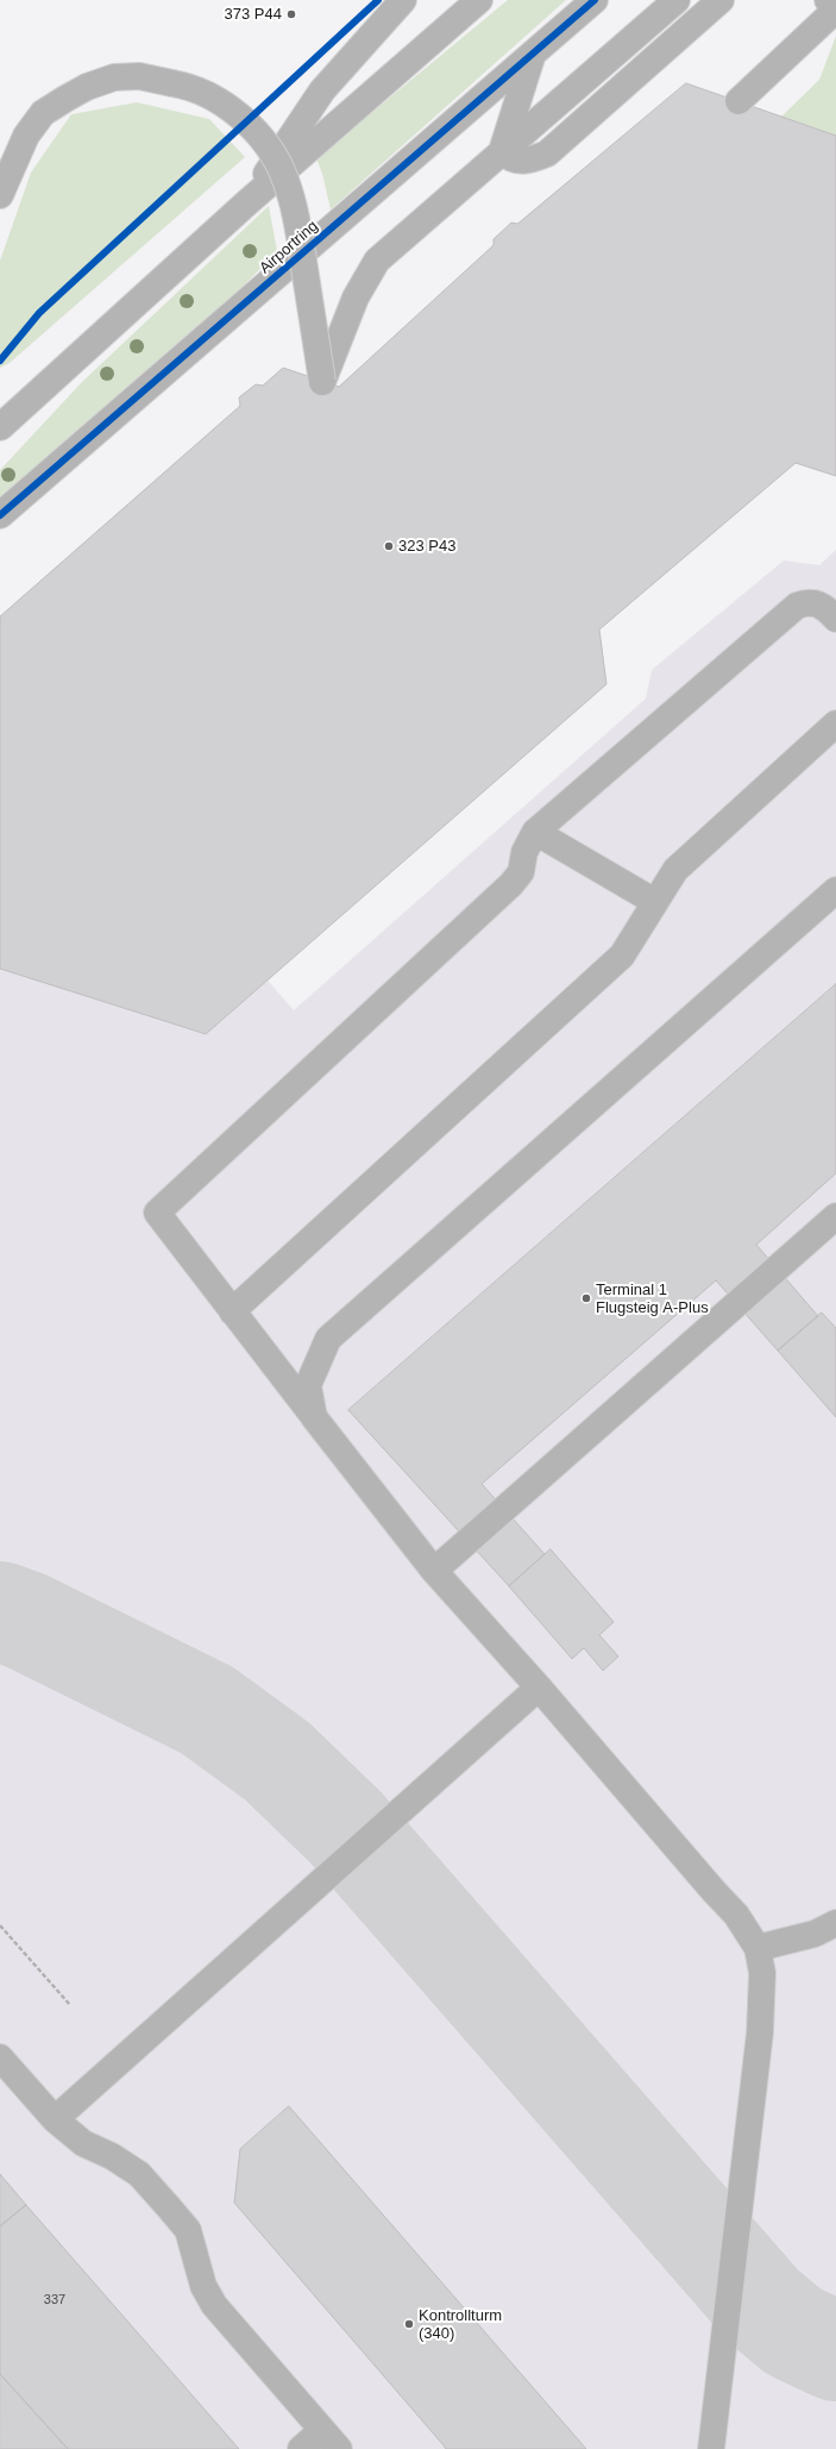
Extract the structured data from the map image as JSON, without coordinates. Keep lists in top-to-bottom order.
{
  "streets": {
    "street": ["Airportring"]
  },
  "places": [
    "373 P44",
    "323 P43",
    "Terminal 1 Flugsteig A-Plus",
    "Kontrollturm (340)"
  ],
  "house_numbers": ["337"]
}
